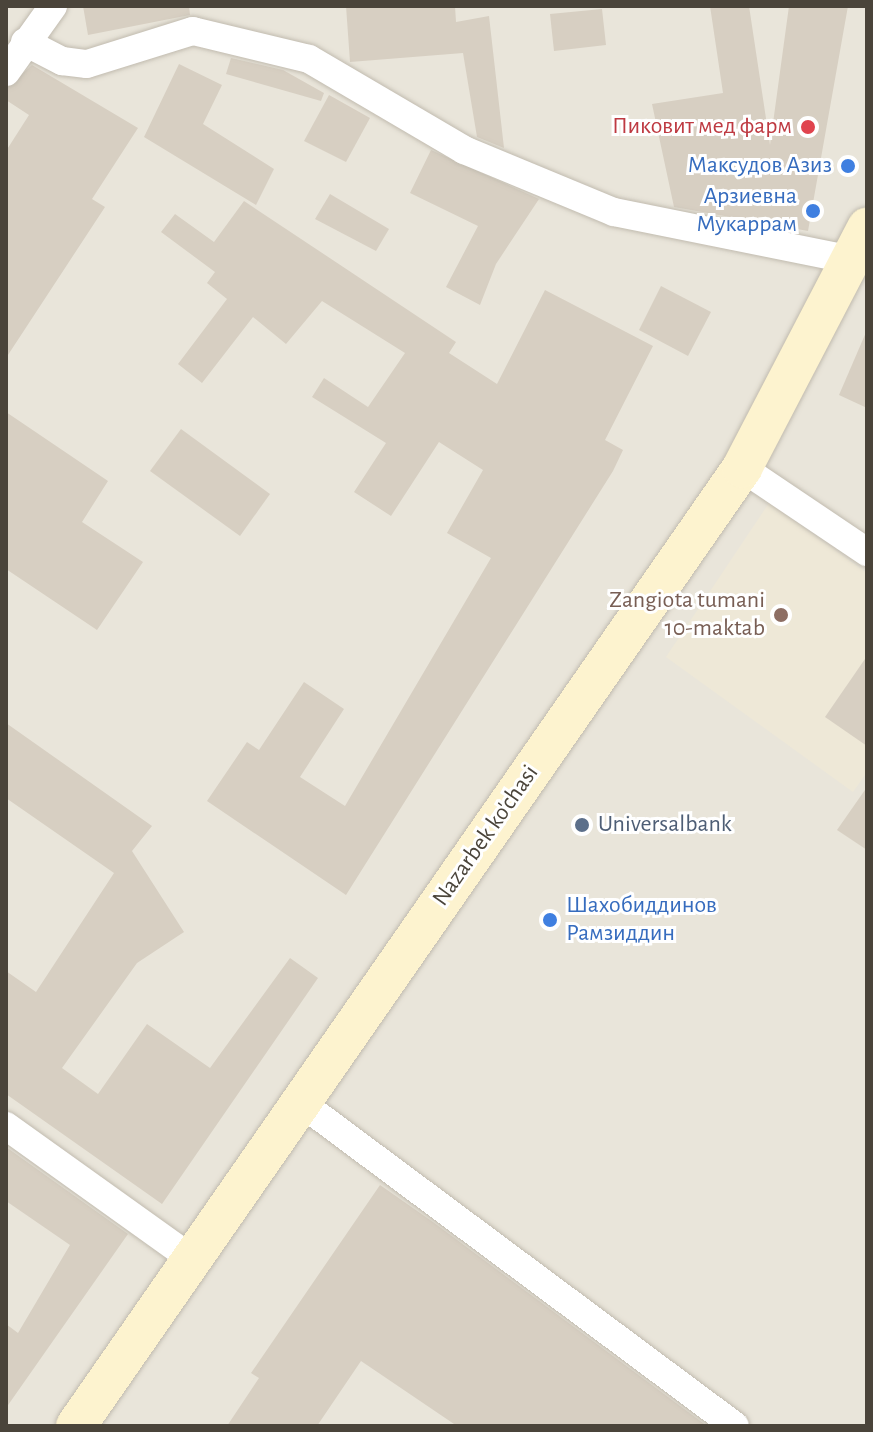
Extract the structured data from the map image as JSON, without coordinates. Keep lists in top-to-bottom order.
{
  "streets": {
    "main road": ["Nazarbek ko'chasi"]
  },
  "places": [
    "Пиковит мед фарм",
    "Максудов Азиз",
    "Арзиевна Мукаррам",
    "Zangiota tumani 10-maktab",
    "Universalbank",
    "Шахобиддинов Рамзиддин"
  ]
}
